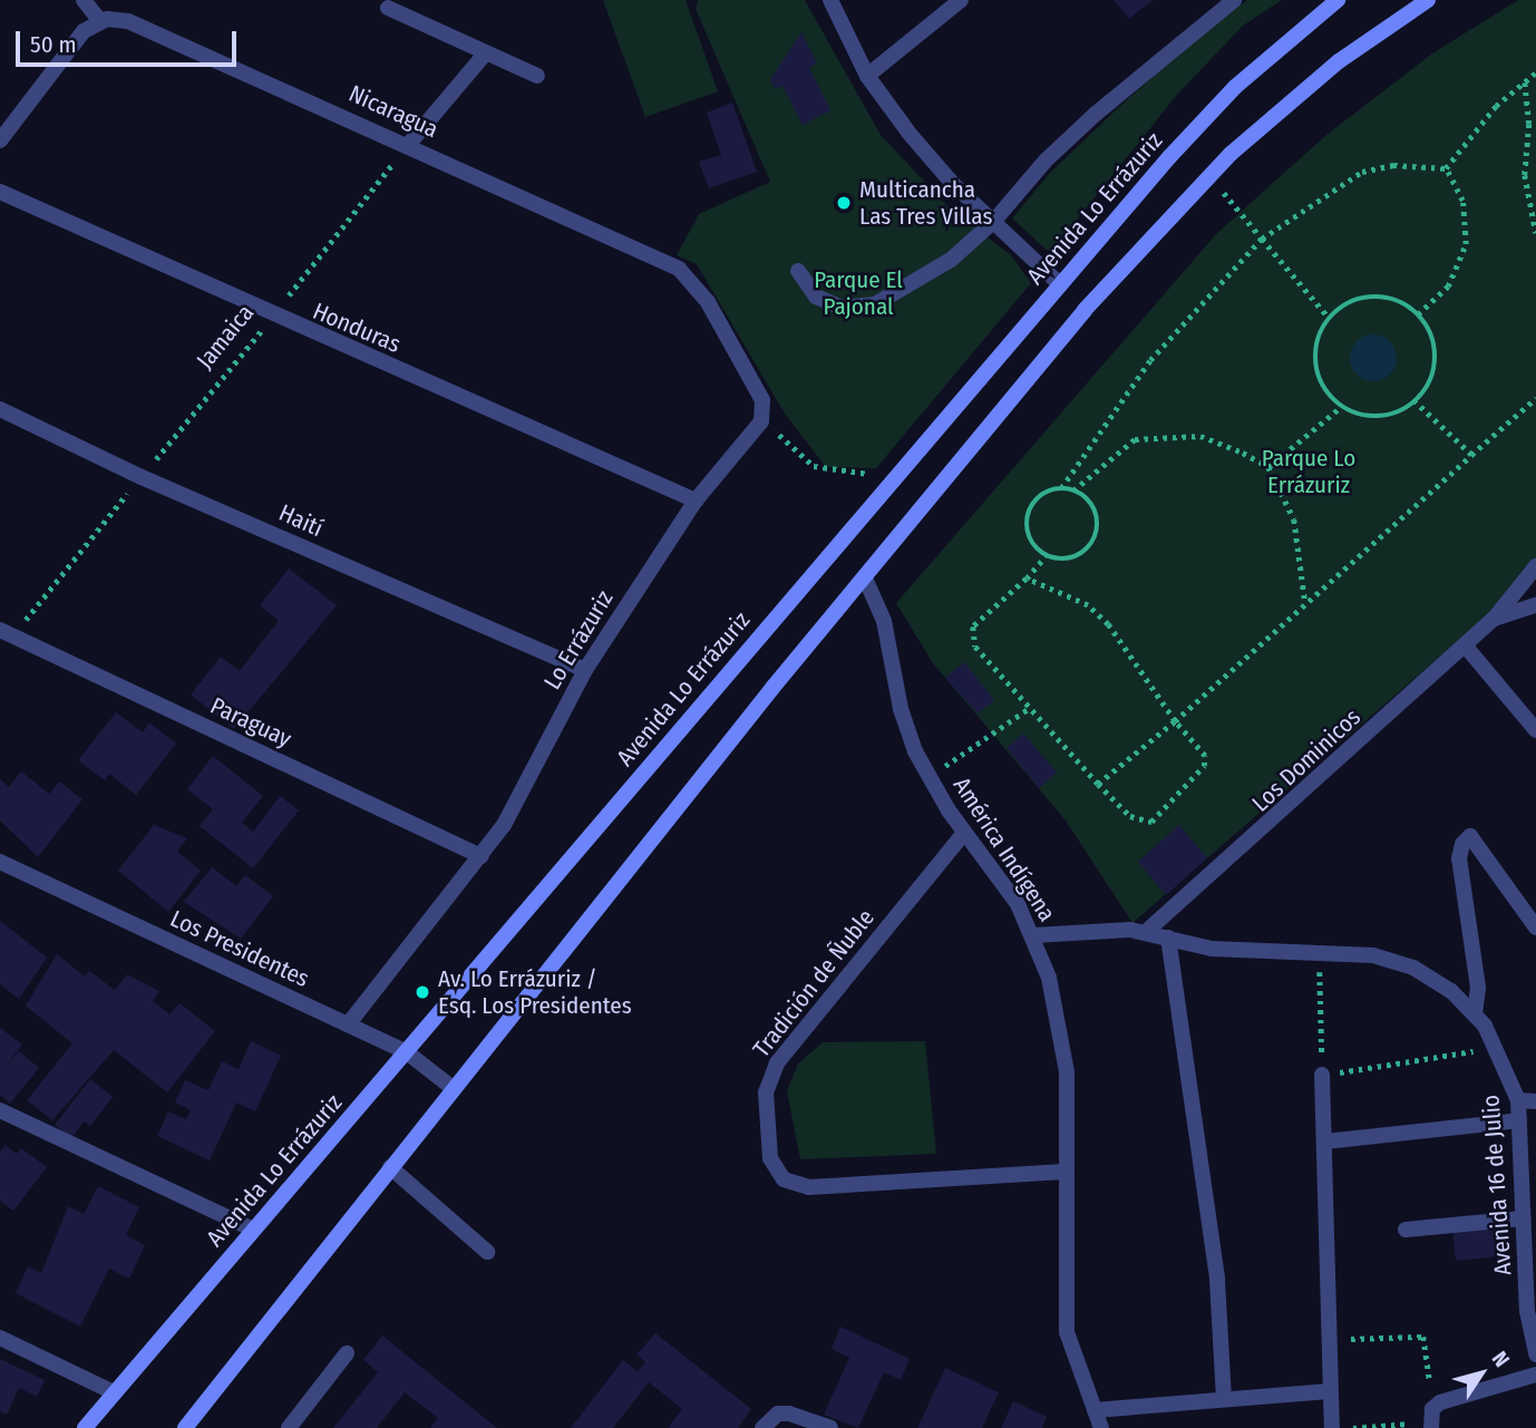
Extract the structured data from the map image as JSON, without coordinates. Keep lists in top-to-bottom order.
{
  "streets": {
    "main road": ["Avenida Lo Errázuriz"],
    "street": [
      "Nicaragua",
      "Honduras",
      "Haití",
      "Lo Errázuriz",
      "Paraguay",
      "Los Dominicos",
      "América Indígena",
      "Los Presidentes",
      "Tradición de Ñuble",
      "Avenida 16 de Julio"
    ],
    "path": ["Jamaica"]
  },
  "crossings": [
    ["Nicaragua", "Jamaica"],
    ["Nicaragua", "Lo Errázuriz"],
    ["Avenida Lo Errázuriz", "Los Presidentes"],
    ["Honduras", "Jamaica"],
    ["Honduras", "Lo Errázuriz"],
    ["Jamaica", "Haití"],
    ["Jamaica", "Paraguay"],
    ["Haití", "Lo Errázuriz"],
    ["Lo Errázuriz", "Paraguay"],
    ["Lo Errázuriz", "Los Presidentes"],
    ["Los Dominicos", "Avenida 16 de Julio"],
    ["América Indígena", "Tradición de Ñuble"],
    ["América Indígena", "Avenida 16 de Julio"]
  ],
  "parks": ["Parque El Pajonal", "Parque Lo Errázuriz"],
  "places": ["Multicancha Las Tres Villas", "Av. Lo Errázuriz / Esq. Los Presidentes"],
  "scale_bar": "50 m",
  "north": "top right"
}
